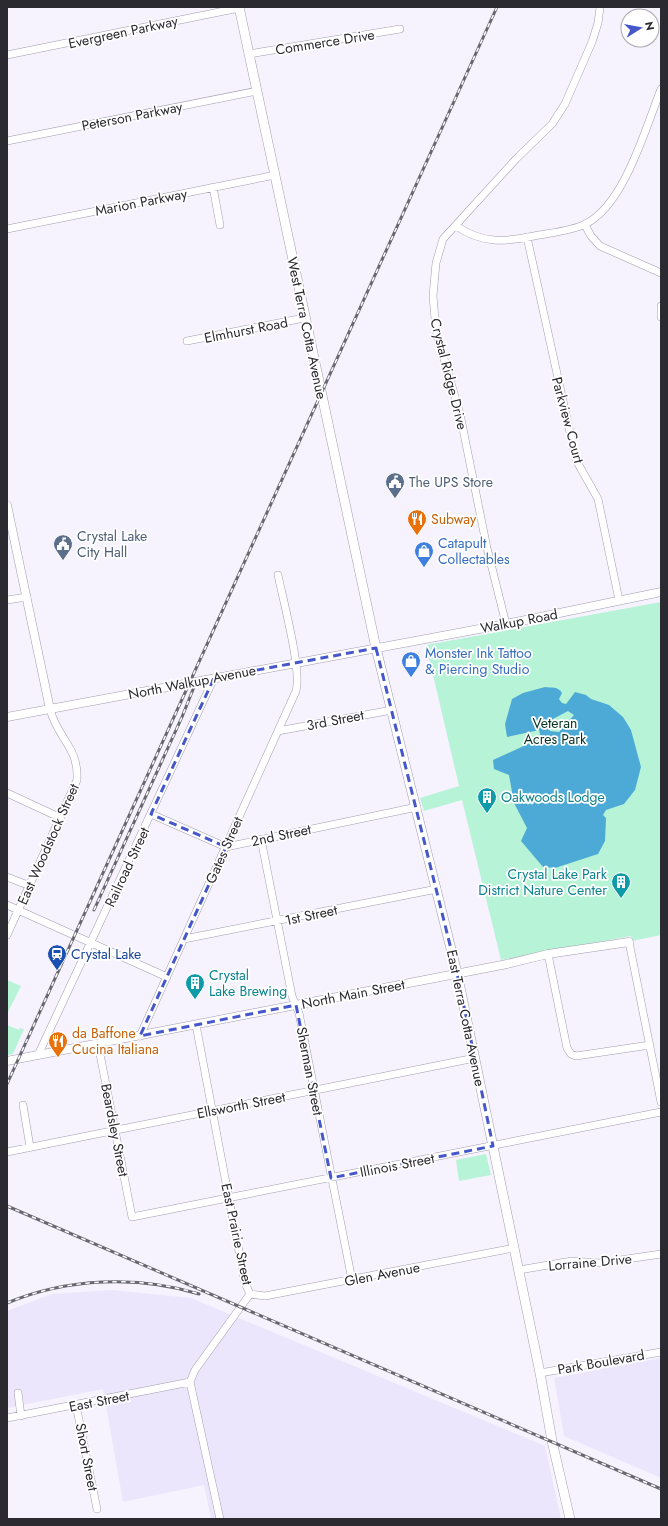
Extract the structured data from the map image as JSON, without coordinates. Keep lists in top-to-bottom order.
{
  "streets": {
    "main road": ["West Terra Cotta Avenue", "East Terra Cotta Avenue"],
    "street": [
      "Evergreen Parkway",
      "Commerce Drive",
      "Peterson Parkway",
      "Marion Parkway",
      "Elmhurst Road",
      "Crystal Ridge Drive",
      "Parkview Court",
      "Walkup Road",
      "North Walkup Avenue",
      "3rd Street",
      "2nd Street",
      "East Woodstock Street",
      "Gates Street",
      "Railroad Street",
      "1st Street",
      "North Main Street",
      "Sherman Street",
      "Ellsworth Street",
      "Beardsley Street",
      "Illinois Street",
      "East Prairie Street",
      "Lorraine Drive",
      "Glen Avenue",
      "Park Boulevard",
      "East Street",
      "Short Street"
    ]
  },
  "crossings": [
    ["Evergreen Parkway", "West Terra Cotta Avenue"],
    ["Commerce Drive", "West Terra Cotta Avenue"],
    ["Peterson Parkway", "West Terra Cotta Avenue"],
    ["Marion Parkway", "West Terra Cotta Avenue"],
    ["West Terra Cotta Avenue", "Elmhurst Road"],
    ["West Terra Cotta Avenue", "Walkup Road"],
    ["West Terra Cotta Avenue", "North Walkup Avenue"],
    ["West Terra Cotta Avenue", "East Terra Cotta Avenue"],
    ["Crystal Ridge Drive", "Walkup Road"],
    ["Parkview Court", "Walkup Road"],
    ["Walkup Road", "North Walkup Avenue"],
    ["Walkup Road", "East Terra Cotta Avenue"],
    ["North Walkup Avenue", "East Woodstock Street"],
    ["North Walkup Avenue", "Gates Street"],
    ["North Walkup Avenue", "Railroad Street"],
    ["North Walkup Avenue", "East Terra Cotta Avenue"],
    ["3rd Street", "Gates Street"],
    ["3rd Street", "East Terra Cotta Avenue"],
    ["2nd Street", "Gates Street"],
    ["2nd Street", "East Terra Cotta Avenue"],
    ["2nd Street", "Sherman Street"],
    ["Gates Street", "1st Street"],
    ["Gates Street", "North Main Street"],
    ["Railroad Street", "North Main Street"],
    ["1st Street", "East Terra Cotta Avenue"],
    ["1st Street", "Sherman Street"],
    ["North Main Street", "East Terra Cotta Avenue"],
    ["North Main Street", "Sherman Street"],
    ["North Main Street", "Beardsley Street"],
    ["North Main Street", "East Prairie Street"],
    ["East Terra Cotta Avenue", "Ellsworth Street"],
    ["East Terra Cotta Avenue", "Illinois Street"],
    ["East Terra Cotta Avenue", "Lorraine Drive"],
    ["East Terra Cotta Avenue", "Glen Avenue"],
    ["East Terra Cotta Avenue", "Park Boulevard"],
    ["Sherman Street", "Ellsworth Street"],
    ["Sherman Street", "Illinois Street"],
    ["Sherman Street", "Glen Avenue"],
    ["Ellsworth Street", "Beardsley Street"],
    ["Ellsworth Street", "East Prairie Street"],
    ["Beardsley Street", "Illinois Street"],
    ["Illinois Street", "East Prairie Street"],
    ["East Prairie Street", "Glen Avenue"],
    ["East Prairie Street", "East Street"],
    ["East Street", "Short Street"]
  ],
  "parks": ["Veteran Acres Park"],
  "places": {
    "public building": ["The UPS Store", "Crystal Lake City Hall"],
    "restaurant": ["Subway", "da Baffone Cucina Italiana"],
    "shop": ["Catapult Collectables", "Monster Ink Tattoo & Piercing Studio"],
    "building": ["Oakwoods Lodge", "Crystal Lake Park District Nature Center", "Crystal Lake Brewing"],
    "station": ["Crystal Lake"]
  },
  "north": "right"
}
